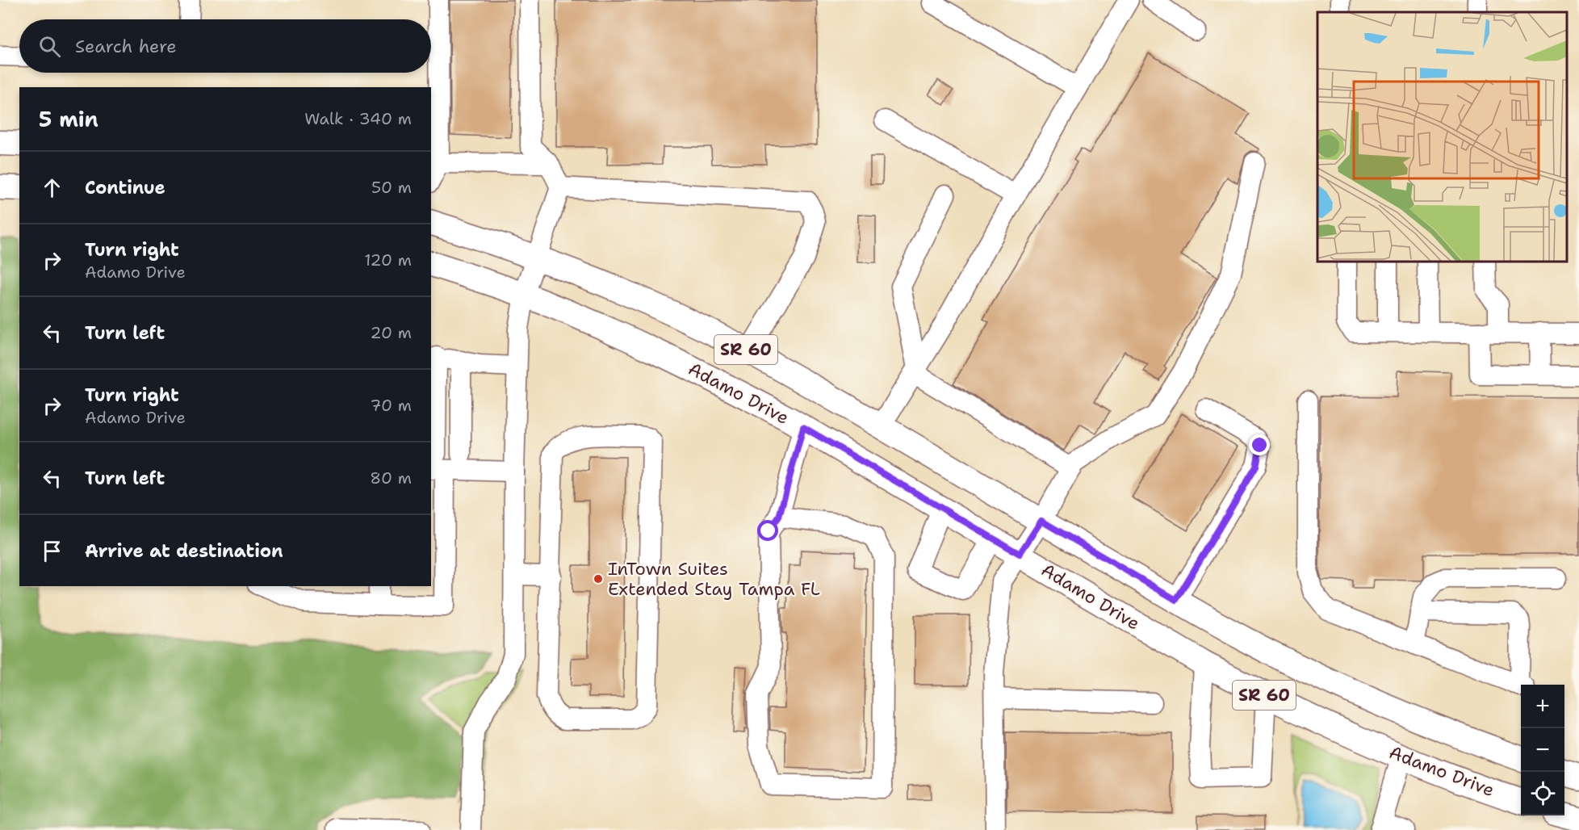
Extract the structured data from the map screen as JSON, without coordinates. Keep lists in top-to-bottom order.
{
  "streets": {
    "main road": ["SR 60", "Adamo Drive"]
  },
  "places": ["InTown Suites Extended Stay Tampa FL"],
  "page": {
    "search": "Search here",
    "heading": ["5 min", "Walk · 340 m"],
    "list": [
      ["Continue", "50 m"],
      ["Turn right", "Adamo Drive", "120 m"],
      ["Turn left", "20 m"],
      ["Turn right", "Adamo Drive", "70 m"],
      ["Turn left", "80 m"],
      "Arrive at destination"
    ],
    "map_buttons": ["+", "−"]
  }
}
